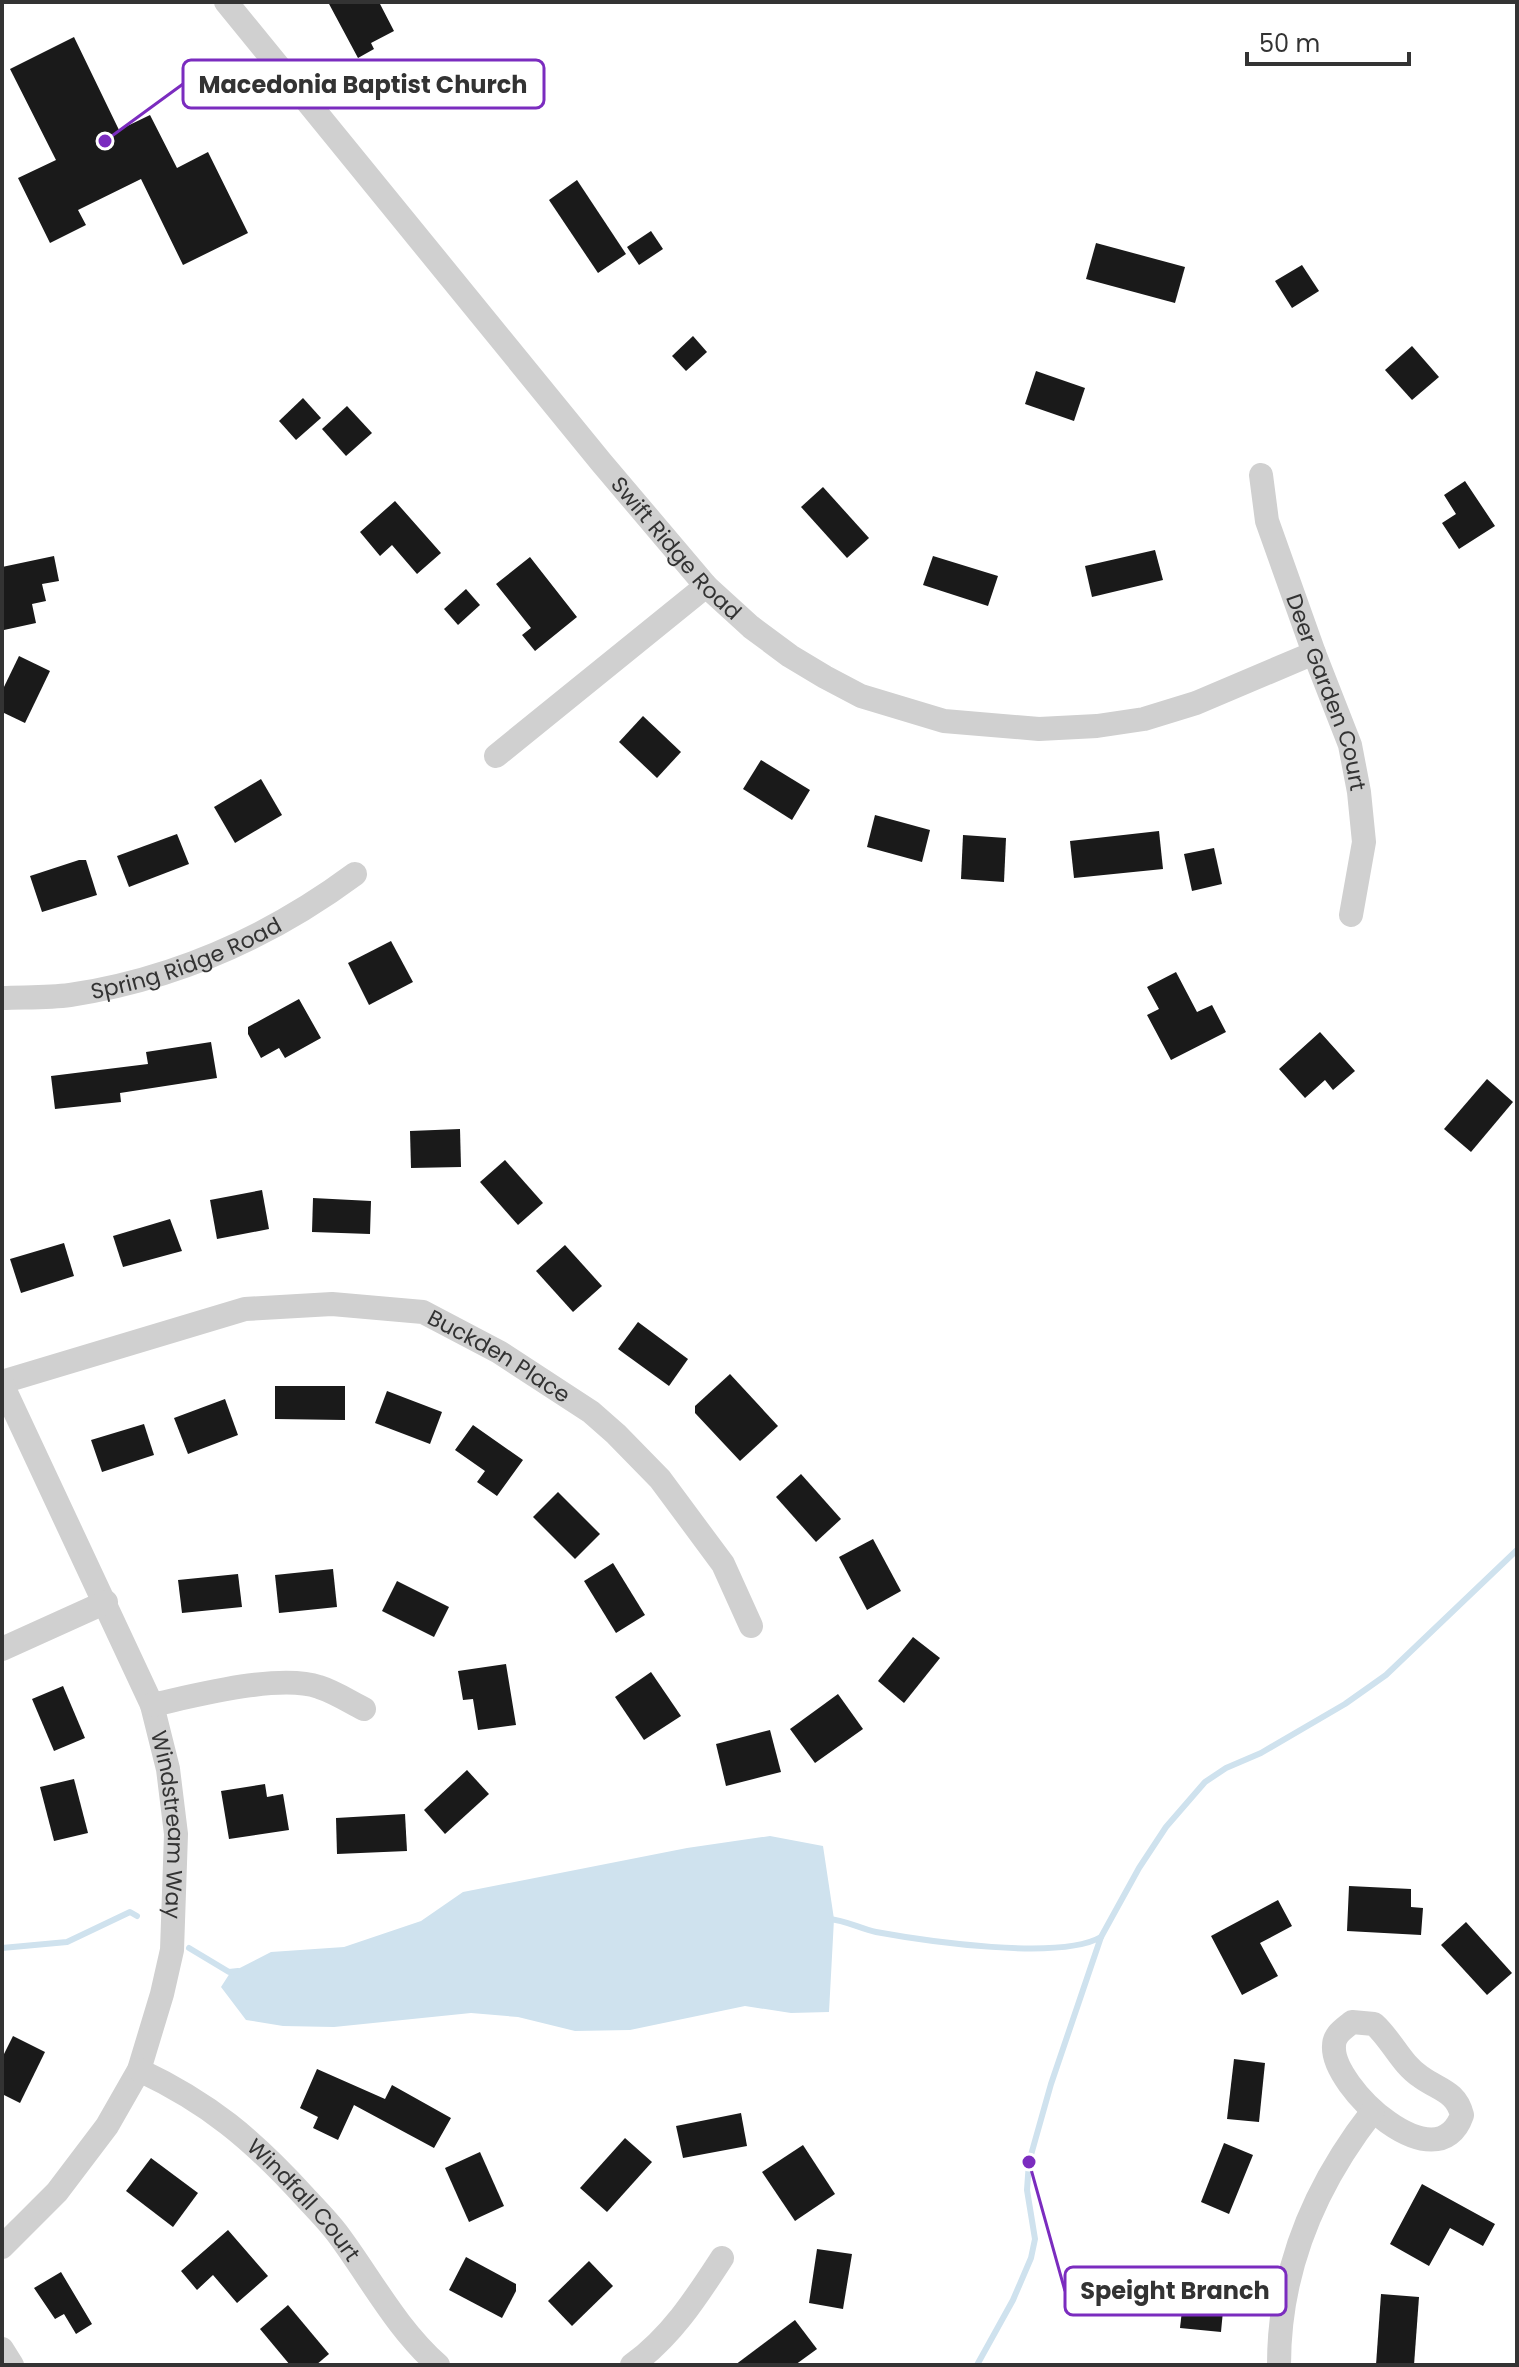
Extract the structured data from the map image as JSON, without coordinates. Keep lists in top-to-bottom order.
{
  "streets": {
    "street": [
      "Swift Ridge Road",
      "Deer Garden Court",
      "Spring Ridge Road",
      "Buckden Place",
      "Windstream Way",
      "Windfall Court"
    ]
  },
  "crossings": [
    ["Swift Ridge Road", "Deer Garden Court"],
    ["Buckden Place", "Windstream Way"],
    ["Windstream Way", "Windfall Court"]
  ],
  "places": ["Macedonia Baptist Church", "Speight Branch"],
  "scale_bar": "50 m"
}
